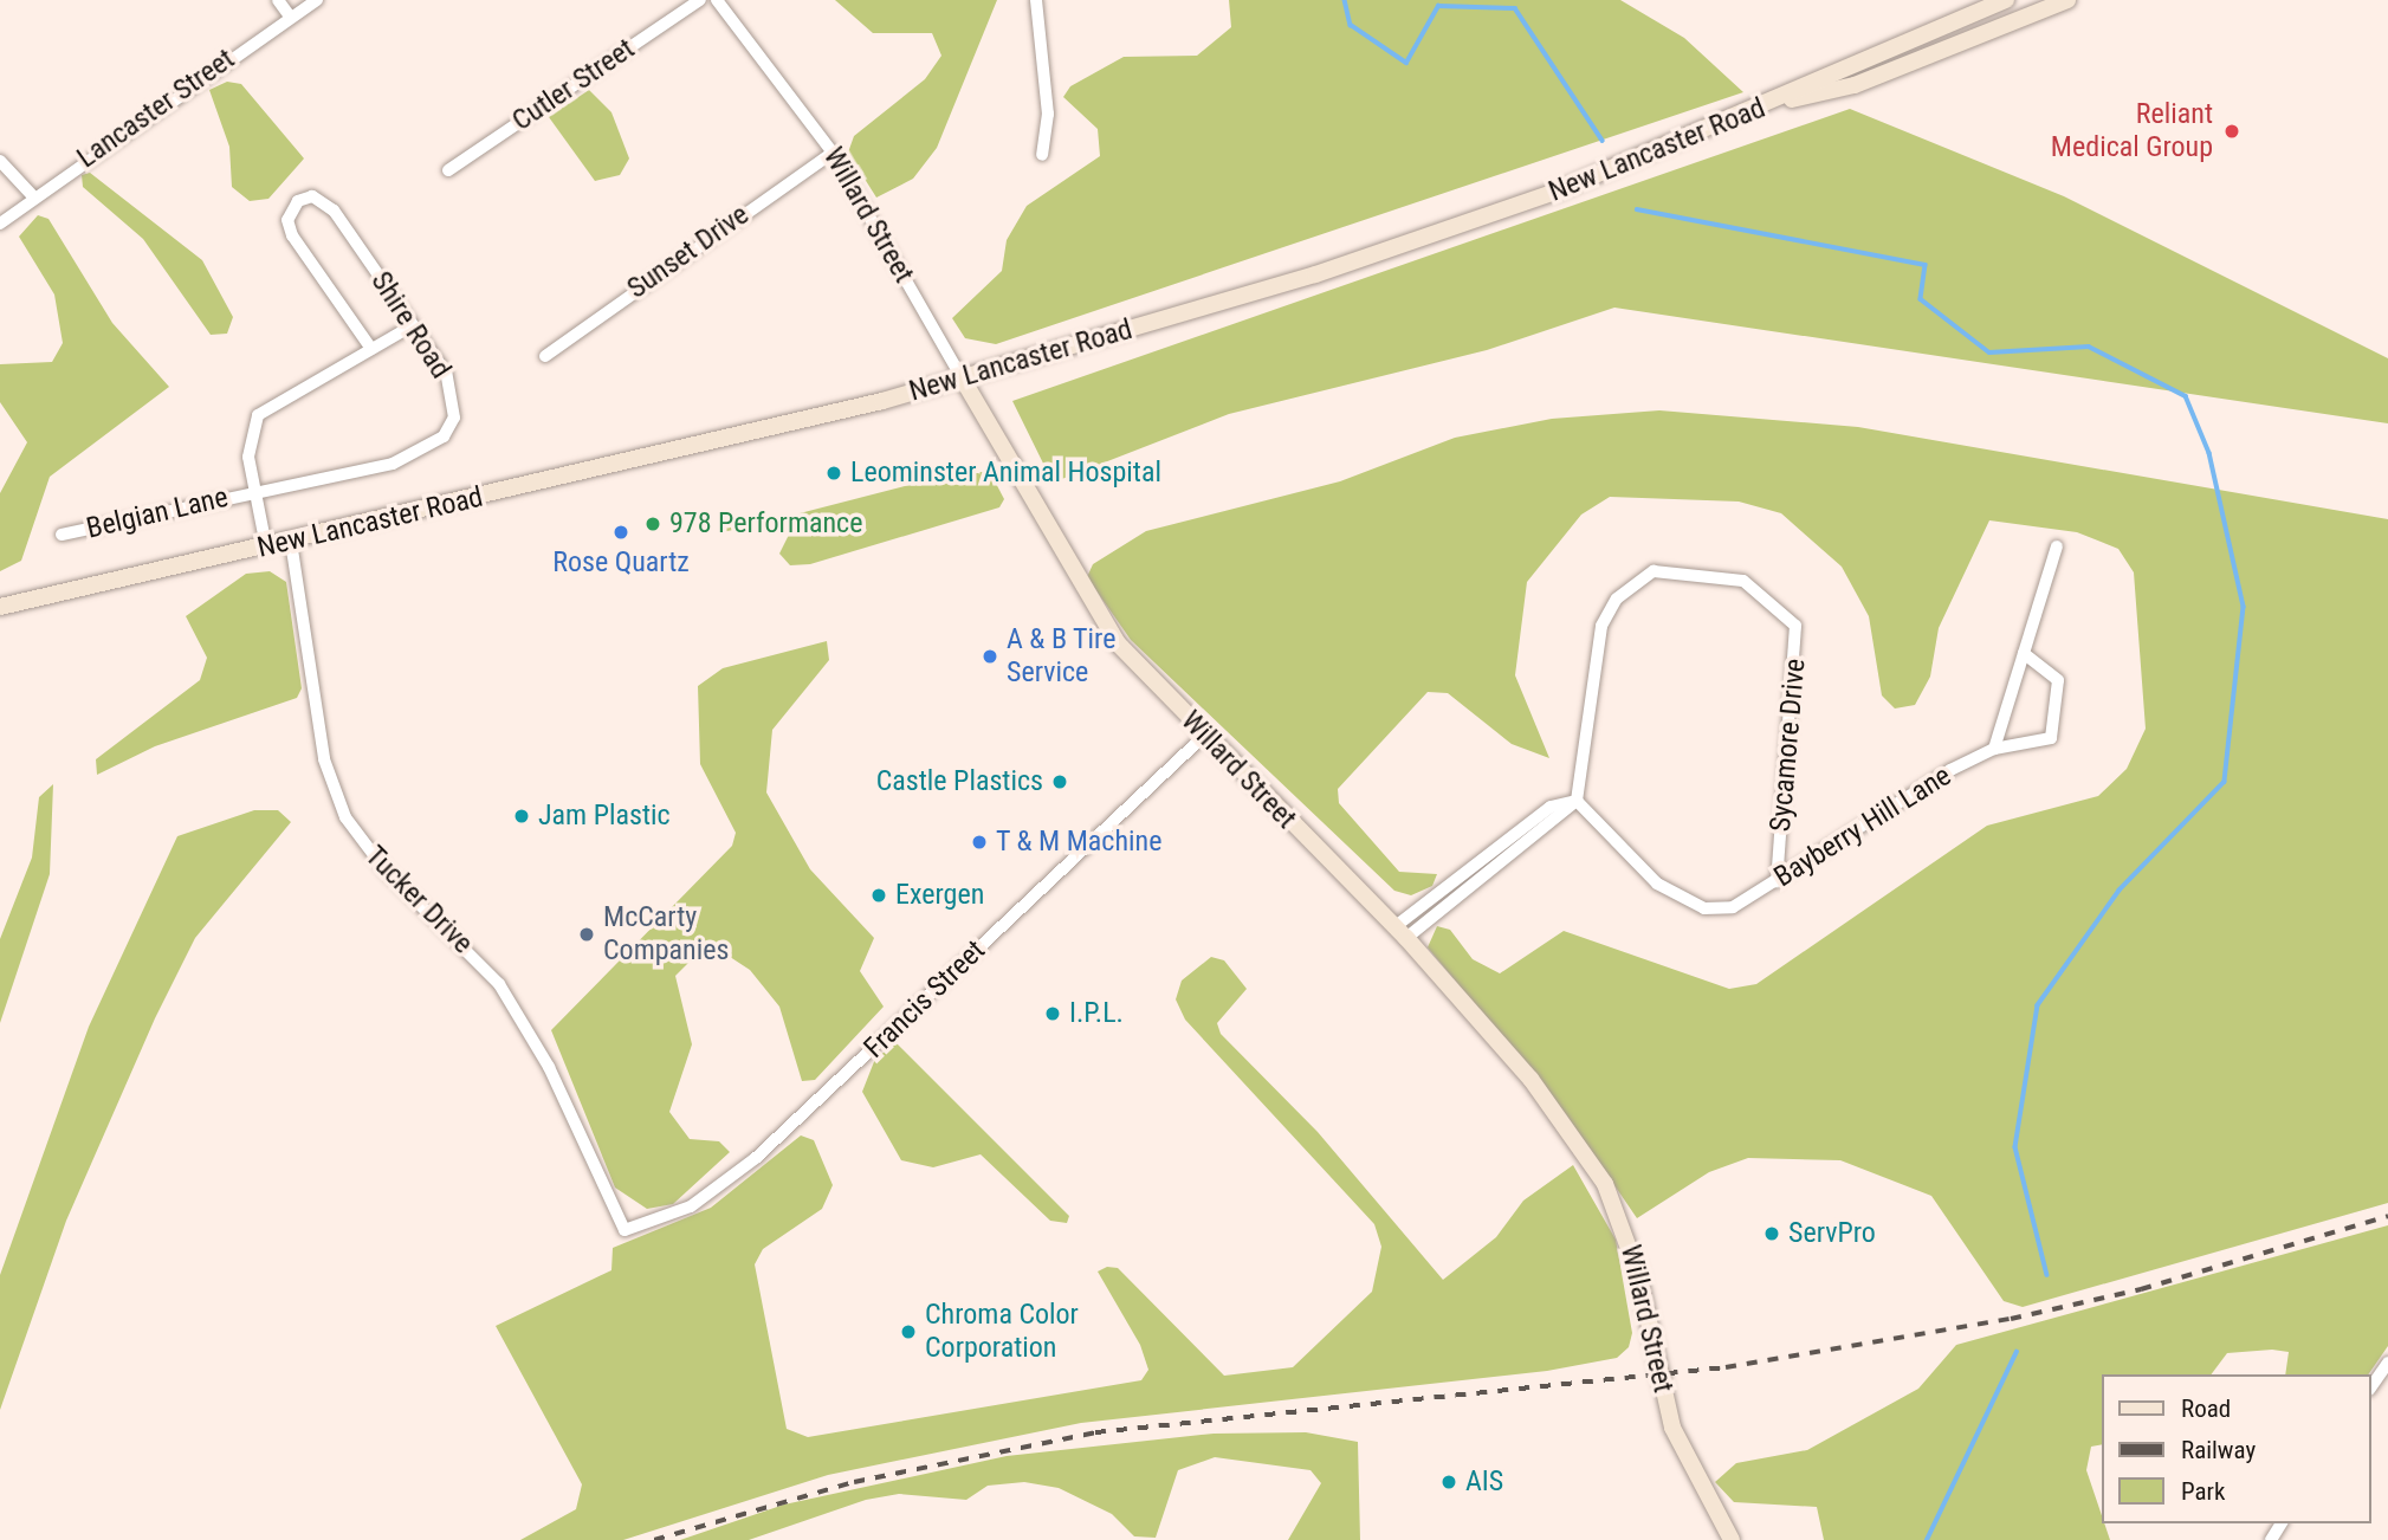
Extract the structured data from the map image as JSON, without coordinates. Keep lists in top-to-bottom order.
{
  "streets": {
    "main road": ["New Lancaster Road", "Willard Street"],
    "street": [
      "Cutler Street",
      "Lancaster Street",
      "Sunset Drive",
      "Shire Road",
      "Belgian Lane",
      "Sycamore Drive",
      "Bayberry Hill Lane",
      "Tucker Drive",
      "Francis Street"
    ]
  },
  "crossings": [
    ["New Lancaster Road", "Willard Street"],
    ["New Lancaster Road", "Tucker Drive"],
    ["Willard Street", "Sunset Drive"],
    ["Willard Street", "Francis Street"],
    ["Shire Road", "Belgian Lane"],
    ["Sycamore Drive", "Bayberry Hill Lane"],
    ["Tucker Drive", "Francis Street"]
  ],
  "places": [
    "Reliant Medical Group",
    "Leominster Animal Hospital",
    "978 Performance",
    "Rose Quartz",
    "A & B Tire Service",
    "Castle Plastics",
    "Jam Plastic",
    "T & M Machine",
    "Exergen",
    "McCarty Companies",
    "I.P.L.",
    "ServPro",
    "Chroma Color Corporation",
    "AIS"
  ],
  "legend": ["Road", "Railway", "Park"]
}
